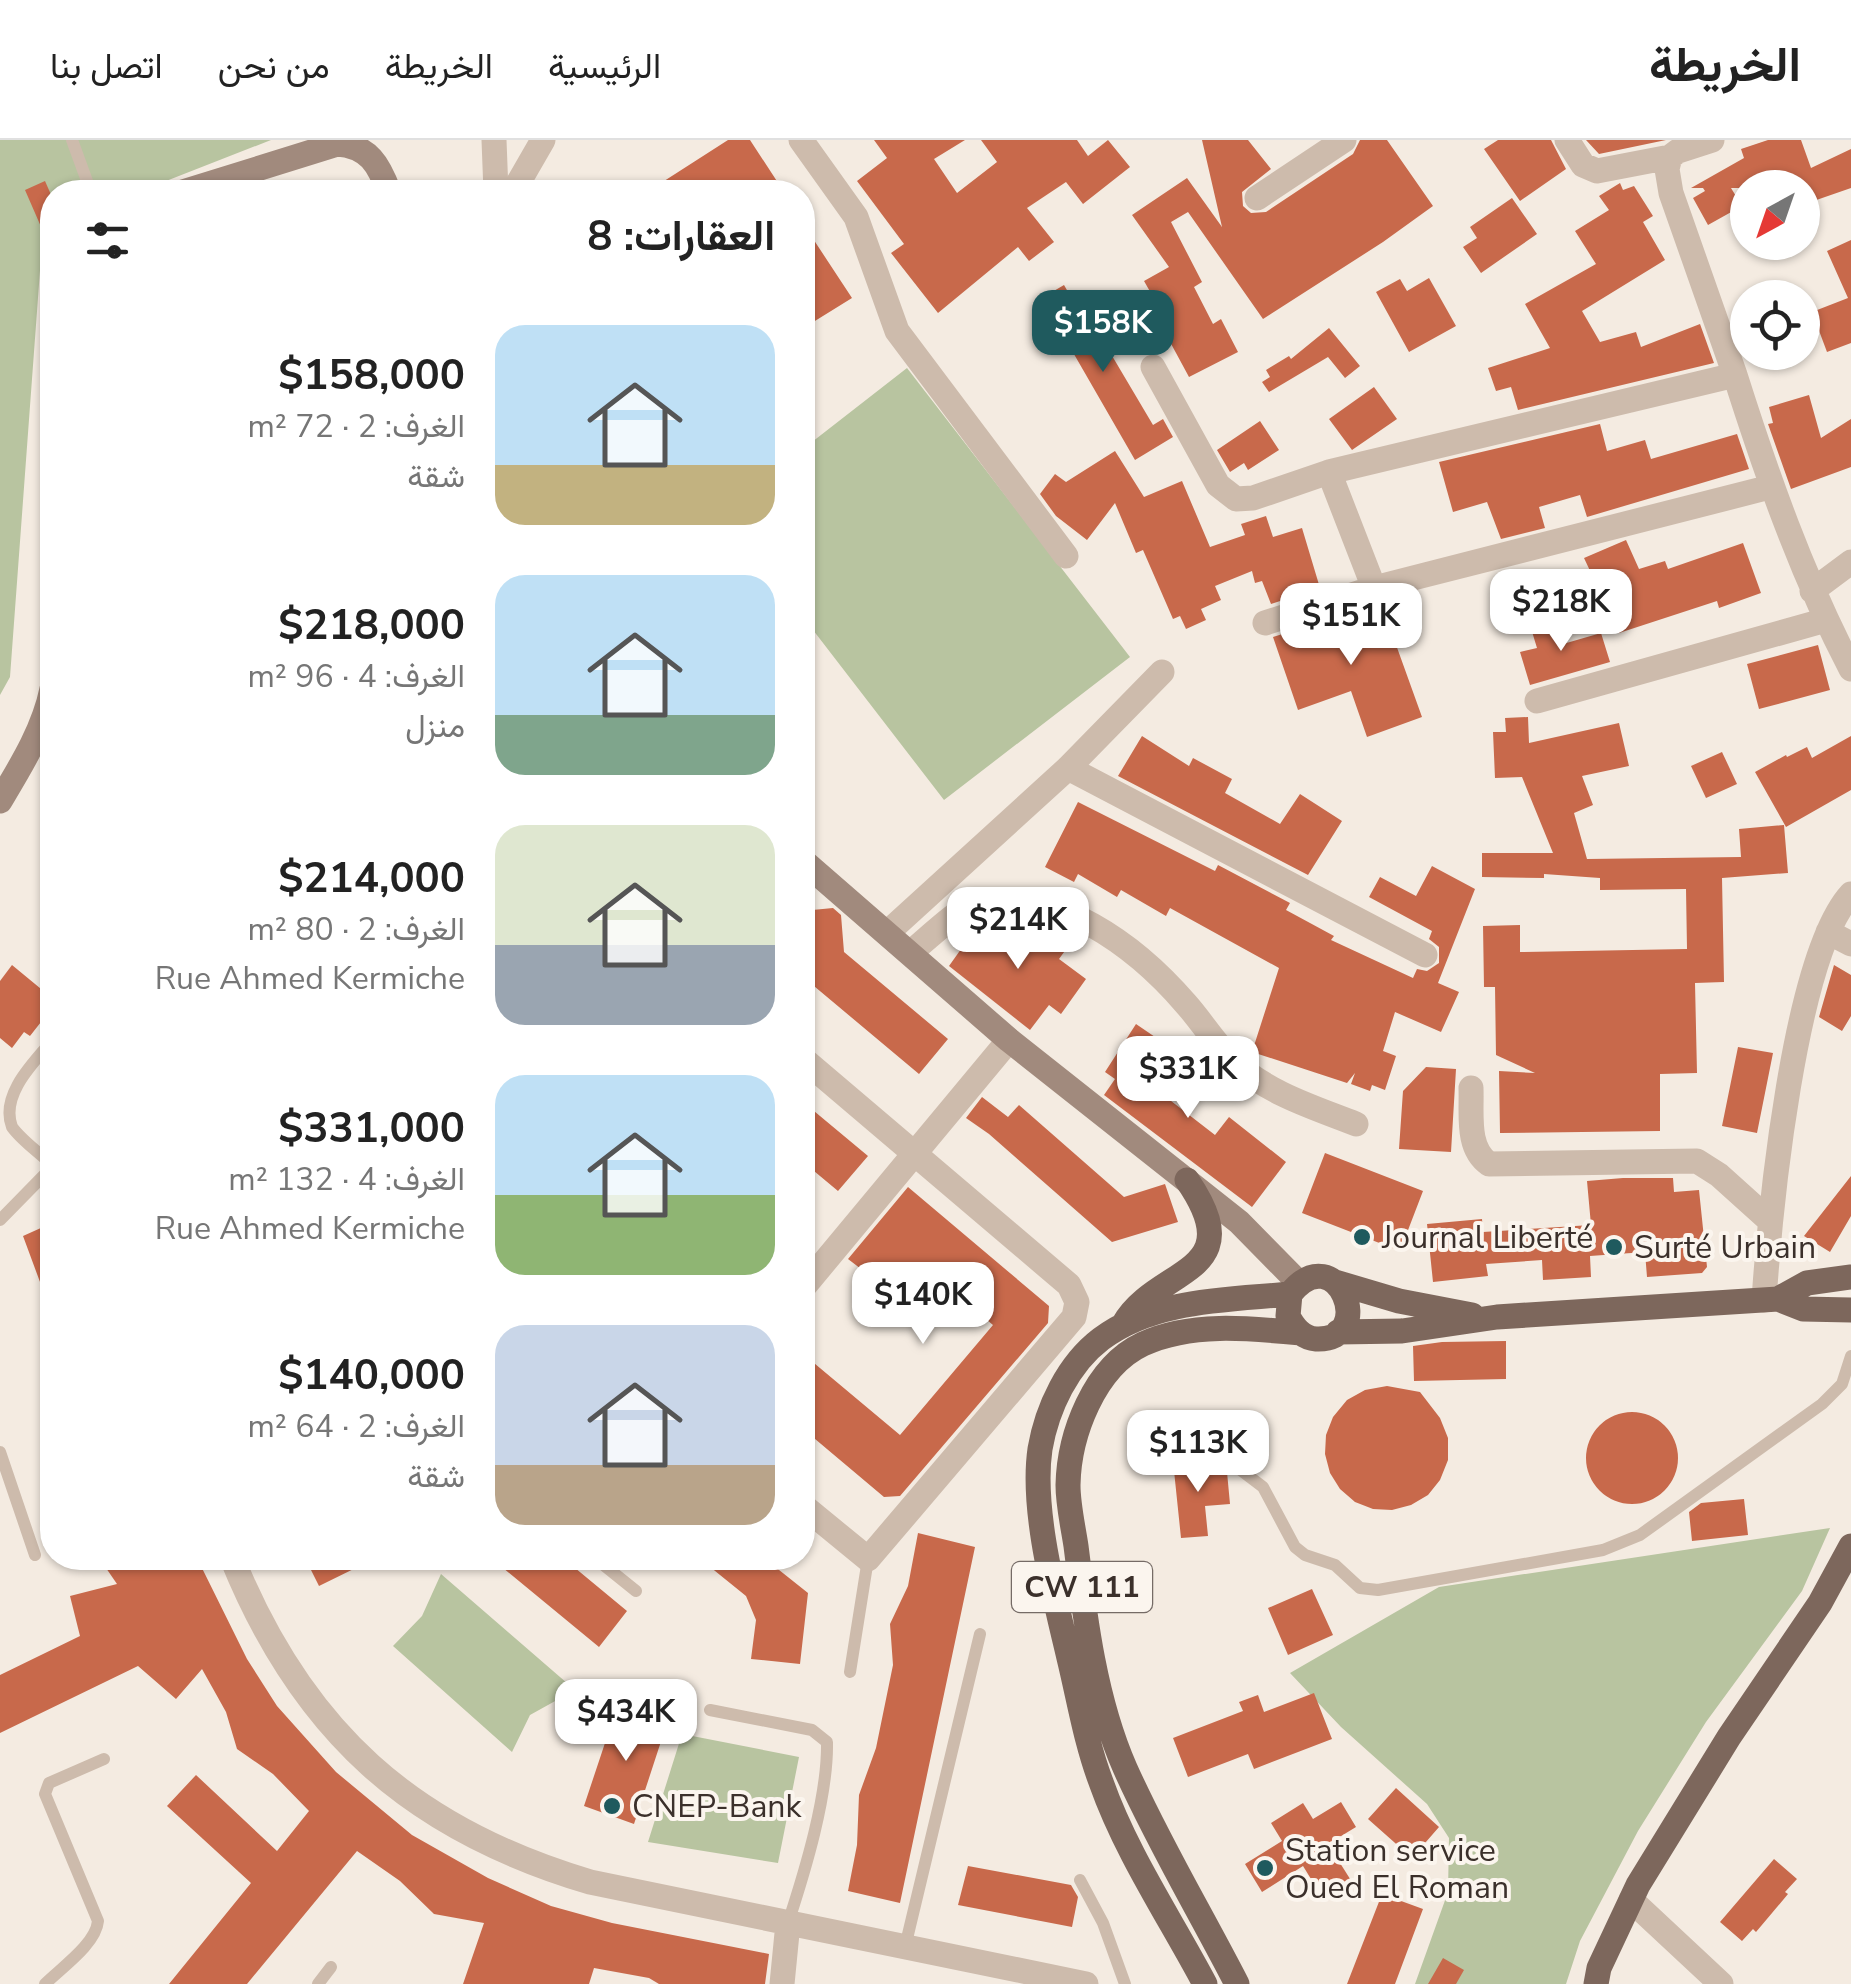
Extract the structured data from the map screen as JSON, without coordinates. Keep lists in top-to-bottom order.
{
  "streets": {
    "main road": ["CW 111"]
  },
  "places": [
    "Journal Liberté",
    "Surté Urbain",
    "CNEP-Bank",
    "Station service Oued El Roman"
  ],
  "north": "bottom left",
  "page": {
    "header": "الخريطة",
    "nav": [
      "الرئيسية",
      "الخريطة",
      "من نحن",
      "اتصل بنا"
    ],
    "heading": "العقارات: 8",
    "price": [
      "$158K",
      "$218K",
      "$151K",
      "$214K",
      "$331K",
      "$140K",
      "$113K",
      "$434K"
    ],
    "list": [
      {
        "name": "$158,000",
        "note": "الغرف: 2 · 72 m² · شقة"
      },
      {
        "name": "$218,000",
        "note": "الغرف: 4 · 96 m² · منزل"
      },
      {
        "name": "$214,000",
        "note": "الغرف: 2 · 80 m² · Rue Ahmed Kermiche"
      },
      {
        "name": "$331,000",
        "note": "الغرف: 4 · 132 m² · Rue Ahmed Kermiche"
      },
      {
        "name": "$140,000",
        "note": "الغرف: 2 · 64 m² · شقة"
      }
    ]
  }
}
